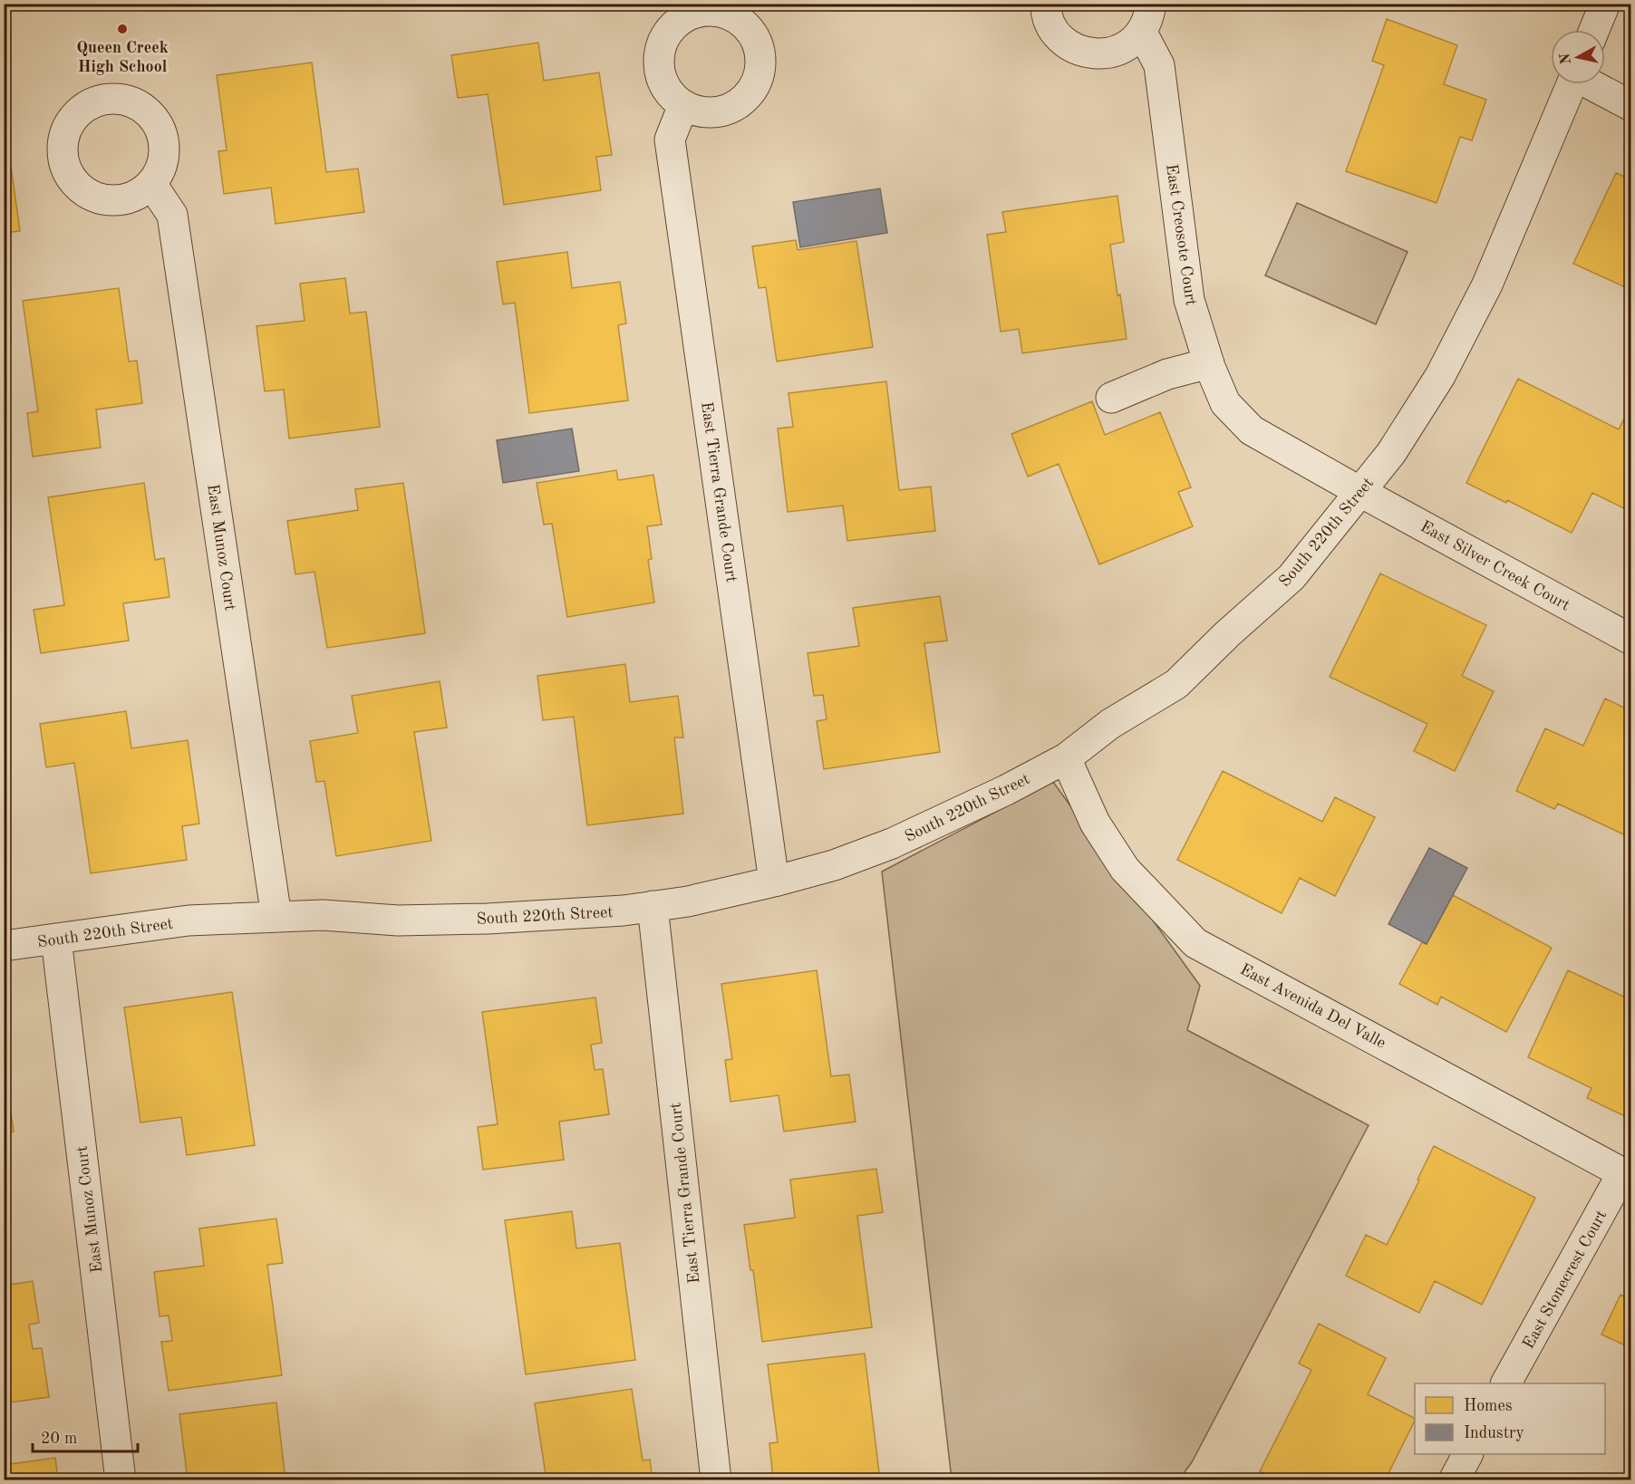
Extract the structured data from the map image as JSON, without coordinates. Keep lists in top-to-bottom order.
{
  "streets": {
    "street": [
      "East Creosote Court",
      "East Tierra Grande Court",
      "South 220th Street",
      "East Munoz Court",
      "East Silver Creek Court",
      "East Avenida Del Valle",
      "East Stonecrest Court"
    ]
  },
  "crossings": [
    ["East Creosote Court", "South 220th Street"],
    ["East Creosote Court", "East Silver Creek Court"],
    ["East Tierra Grande Court", "South 220th Street"],
    ["South 220th Street", "East Munoz Court"],
    ["South 220th Street", "East Silver Creek Court"],
    ["South 220th Street", "East Avenida Del Valle"],
    ["East Avenida Del Valle", "East Stonecrest Court"]
  ],
  "places": ["Queen Creek High School"],
  "legend": ["Homes", "Industry"],
  "scale_bar": "20 m",
  "north": "left"
}
